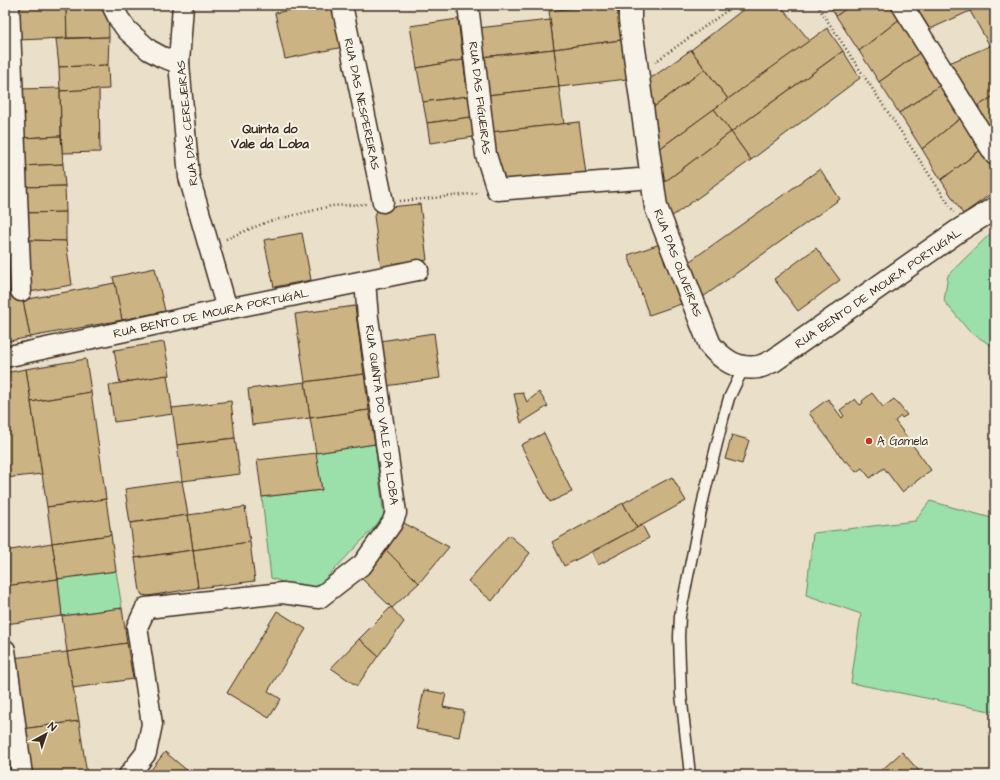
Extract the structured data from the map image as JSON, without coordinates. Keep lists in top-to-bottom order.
{
  "streets": {
    "street": [
      "RUA DAS FIGUEIRAS",
      "RUA DAS NESPEREIRAS",
      "RUA DAS CEREJEIRAS",
      "RUA DAS OLIVEIRAS",
      "RUA BENTO DE MOURA PORTUGAL",
      "RUA QUINTA DO VALE DA LOBA"
    ]
  },
  "crossings": [
    ["RUA DAS CEREJEIRAS", "RUA BENTO DE MOURA PORTUGAL"],
    ["RUA DAS OLIVEIRAS", "RUA BENTO DE MOURA PORTUGAL"],
    ["RUA BENTO DE MOURA PORTUGAL", "RUA QUINTA DO VALE DA LOBA"]
  ],
  "districts": ["Quinta do Vale da Loba"],
  "places": ["A Gamela"],
  "north": "top right"
}
